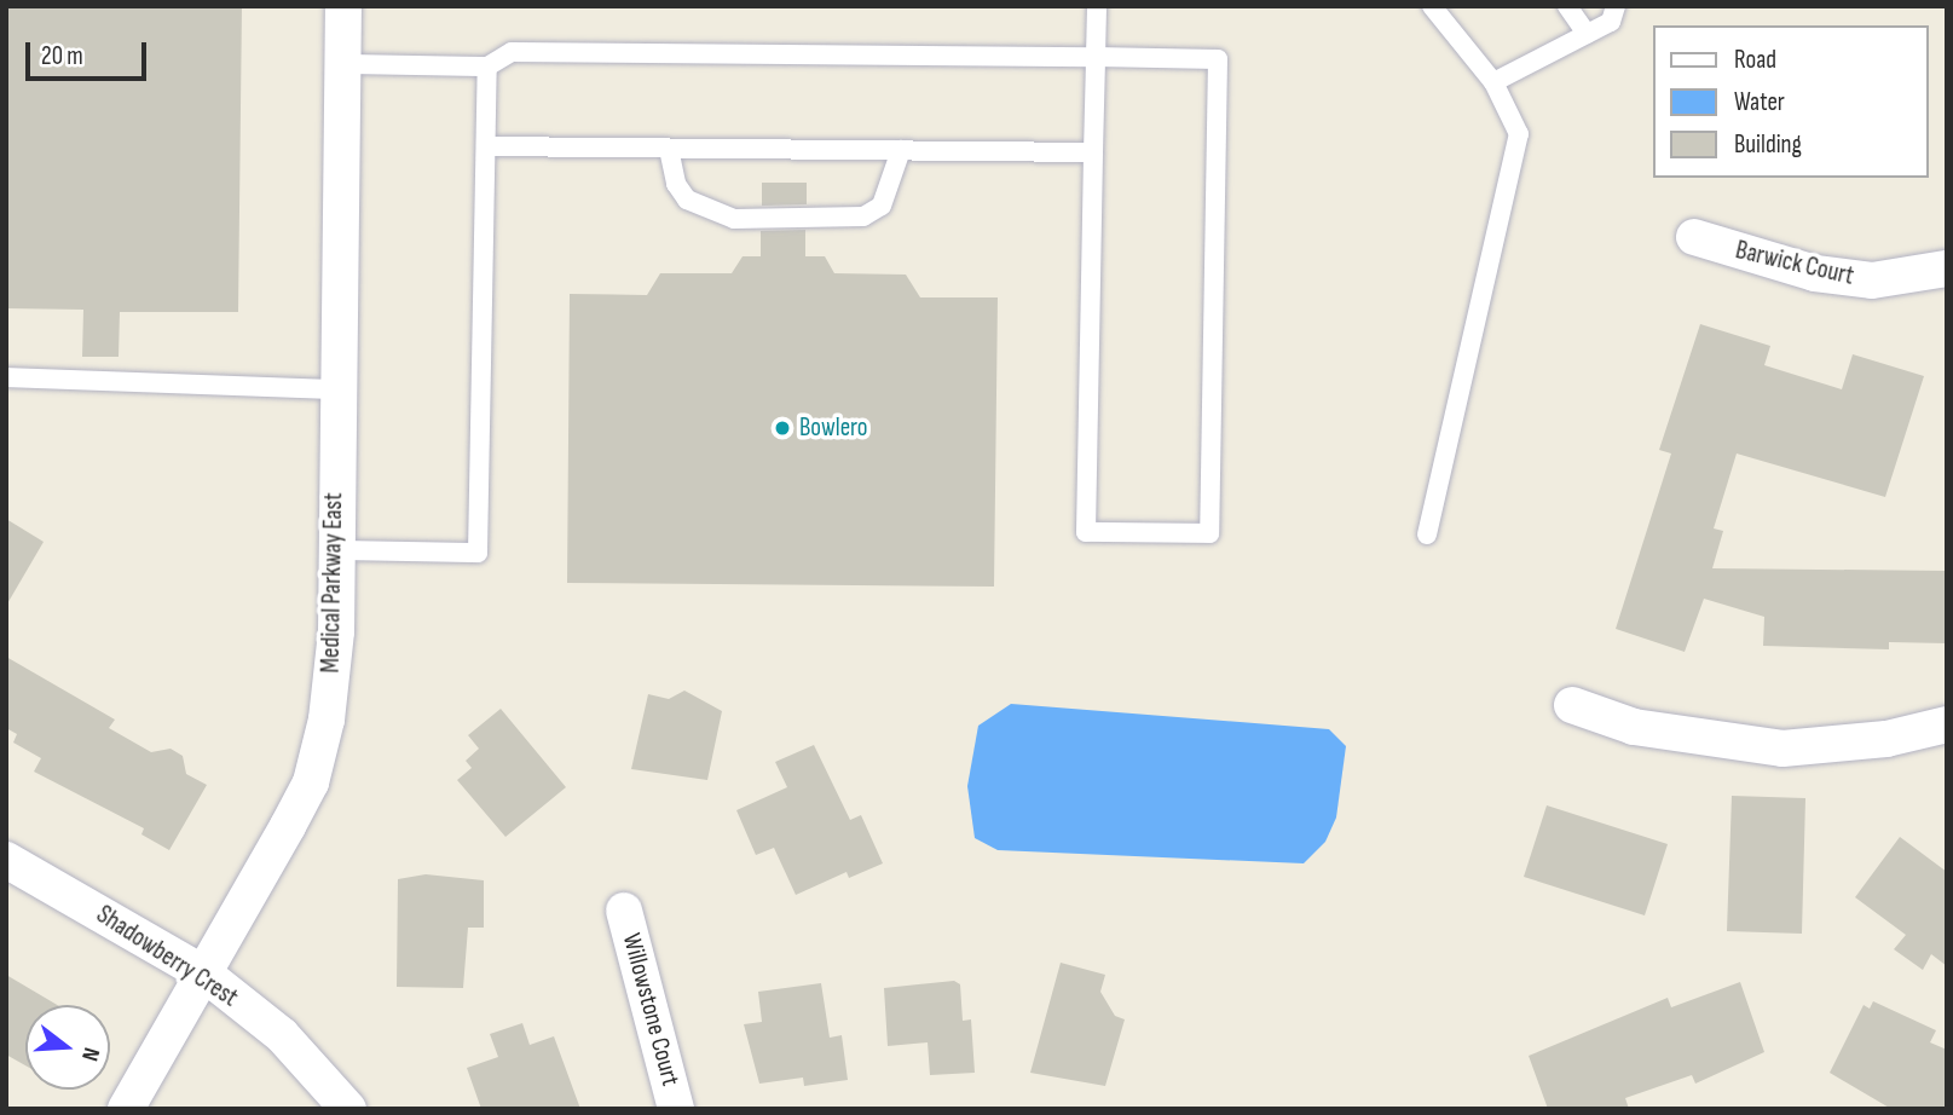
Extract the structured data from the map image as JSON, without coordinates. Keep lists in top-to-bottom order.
{
  "streets": {
    "street": [
      "Barwick Court",
      "Medical Parkway East",
      "Shadowberry Crest",
      "Willowstone Court"
    ]
  },
  "crossings": [
    ["Medical Parkway East", "Shadowberry Crest"]
  ],
  "places": ["Bowlero"],
  "legend": ["Road", "Water", "Building"],
  "scale_bar": "20 m",
  "north": "right"
}
